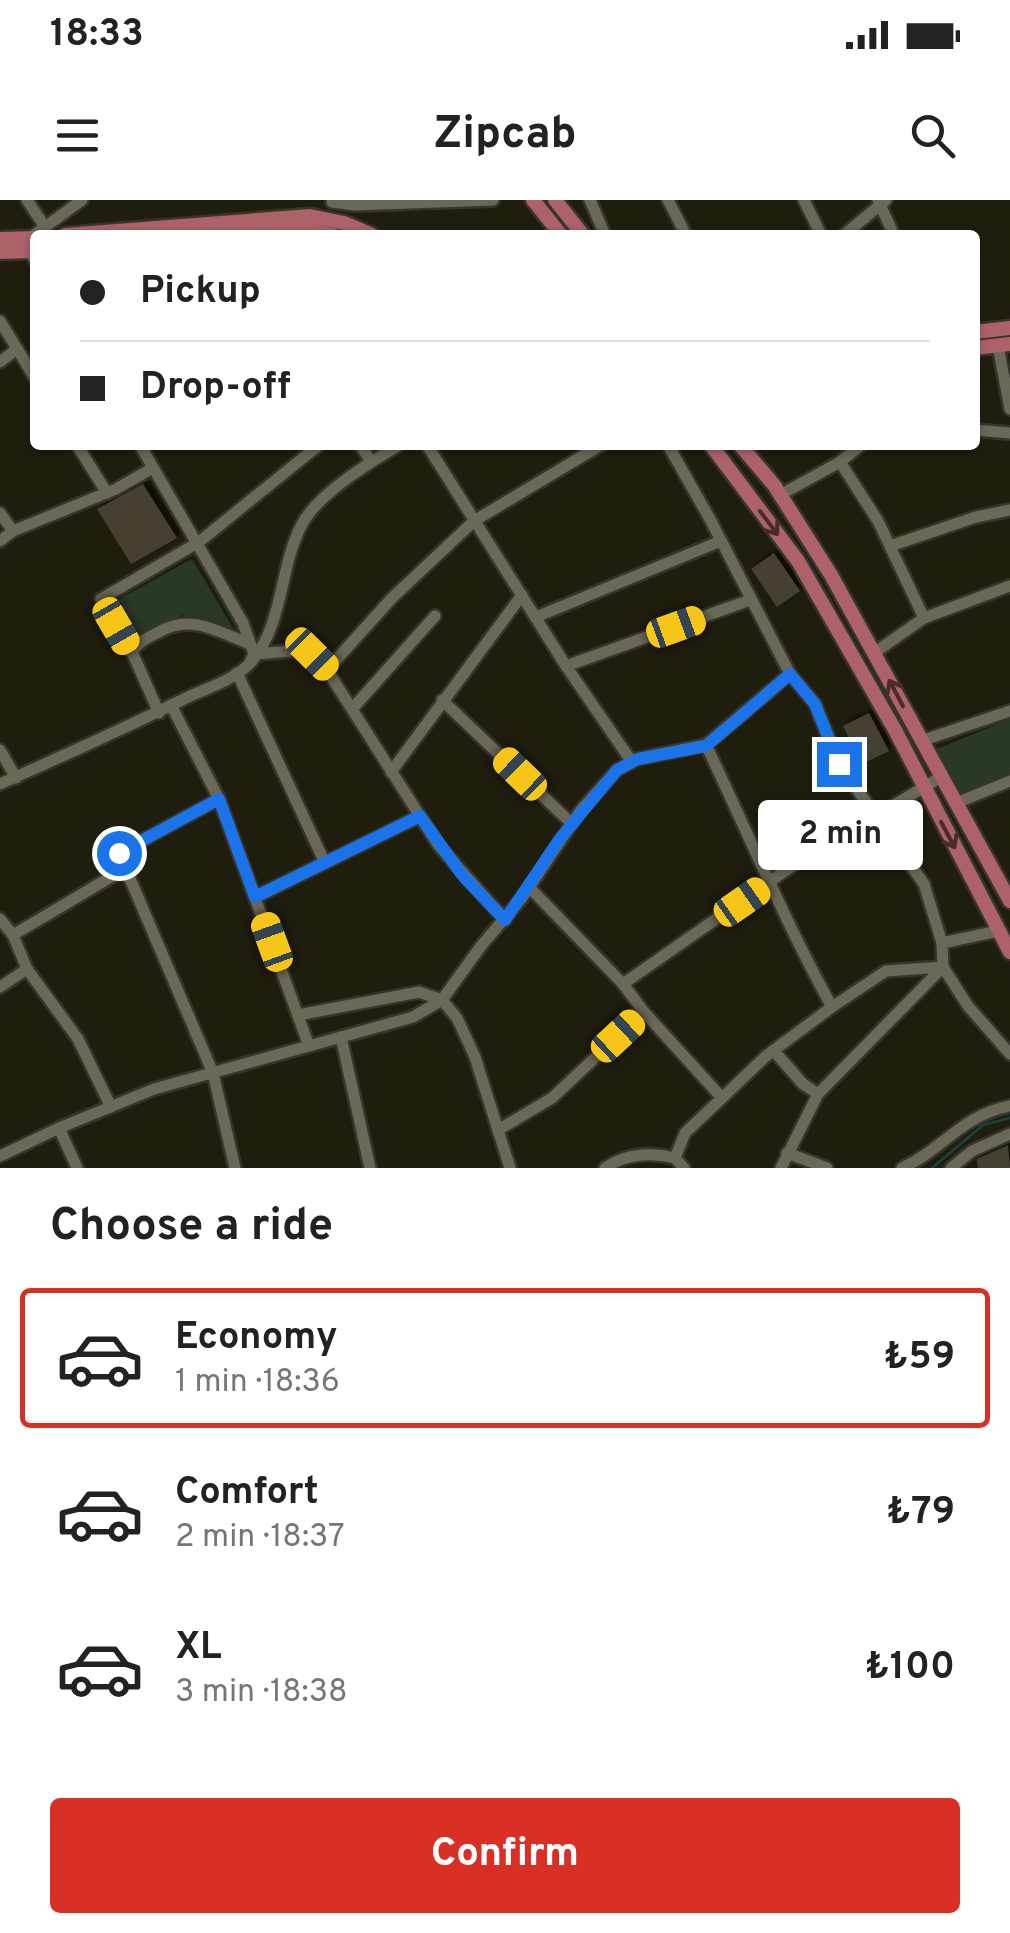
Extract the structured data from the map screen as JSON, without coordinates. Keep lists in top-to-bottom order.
{
  "page": {
    "status": "18:33",
    "header": "Zipcab",
    "banner": ["Pickup", "Drop-off"],
    "bubble": "2 min",
    "heading": "Choose a ride",
    "list": [
      {
        "name": "Economy",
        "note": "1 min · 18:36",
        "value": "₺59"
      },
      {
        "name": "Comfort",
        "note": "2 min · 18:37",
        "value": "₺79"
      },
      {
        "name": "XL",
        "note": "3 min · 18:38",
        "value": "₺100"
      }
    ],
    "buttons": "Confirm"
  }
}
